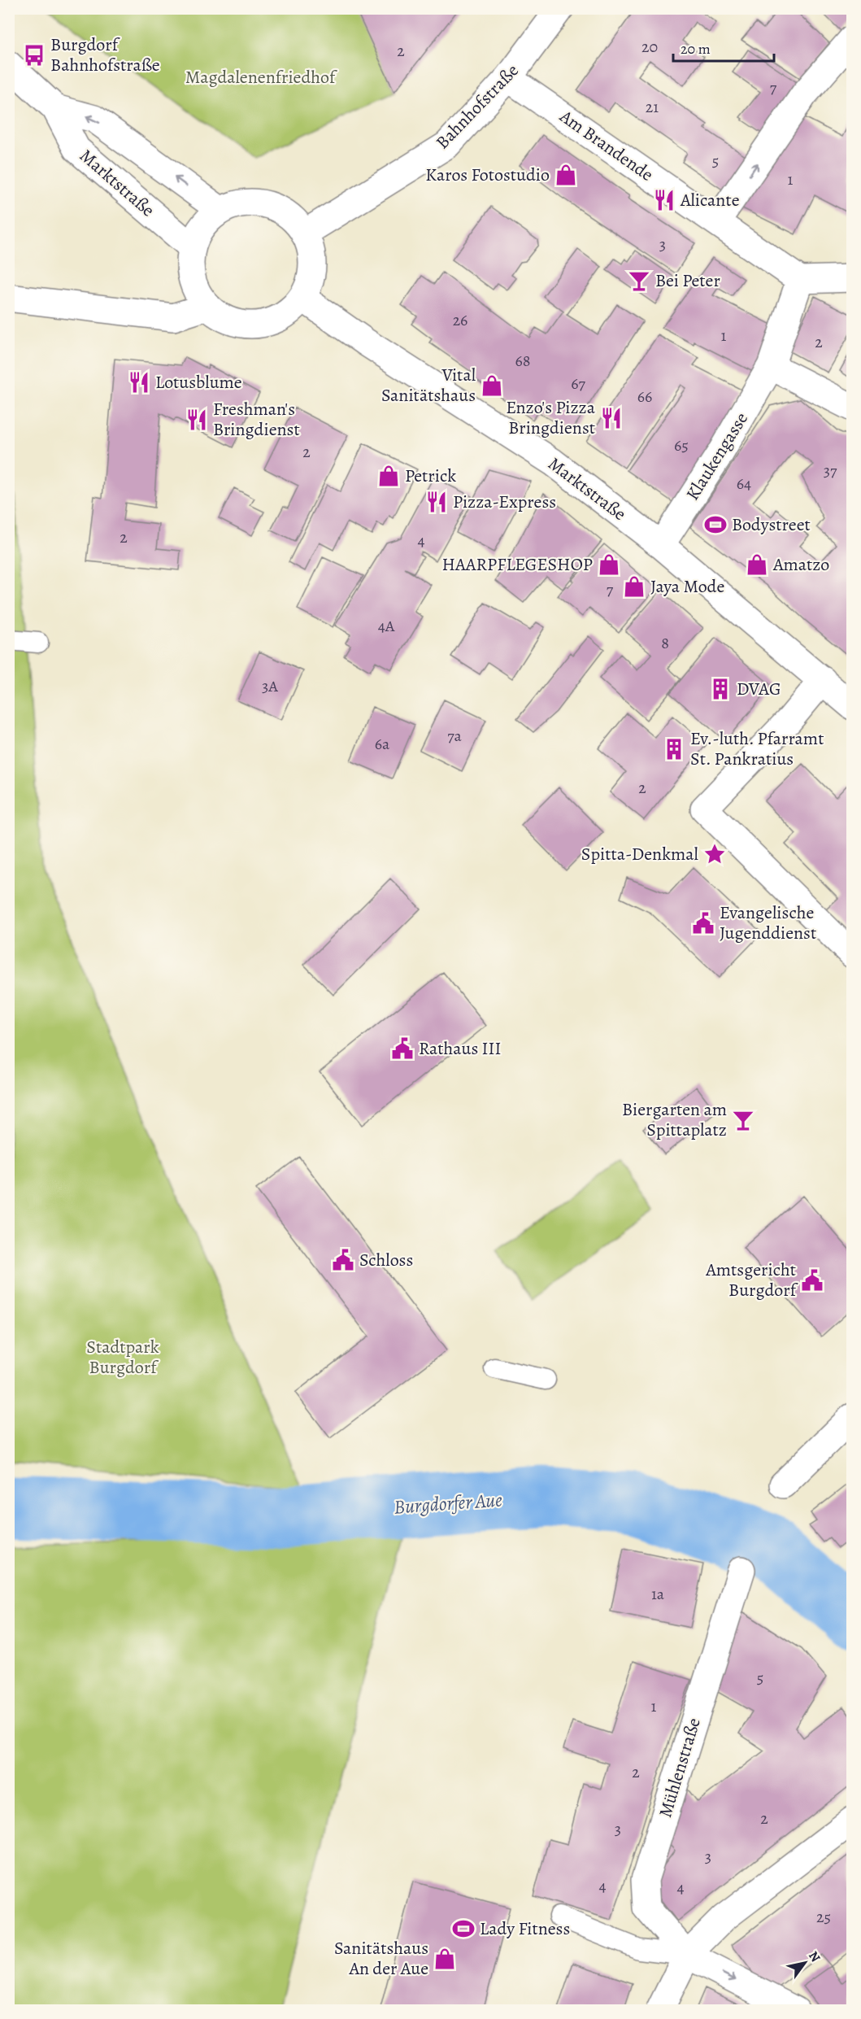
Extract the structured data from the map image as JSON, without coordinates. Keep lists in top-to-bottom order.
{
  "streets": {
    "street": [
      "Bahnhofstraße",
      "Am Brandende",
      "Marktstraße",
      "Klaukengasse",
      "Mühlenstraße"
    ]
  },
  "crossings": [
    ["Bahnhofstraße", "Am Brandende"],
    ["Bahnhofstraße", "Marktstraße"],
    ["Marktstraße", "Klaukengasse"]
  ],
  "water": ["Burgdorfer Aue"],
  "parks": ["Magdalenenfriedhof", "Stadtpark Burgdorf"],
  "places": {
    "bus stop": ["Burgdorf Bahnhofstraße"],
    "shop": [
      "Karos Fotostudio",
      "Vital Sanitätshaus",
      "Petrick",
      "HAARPFLEGESHOP",
      "Amatzo",
      "Jaya Mode",
      "Sanitätshaus An der Aue"
    ],
    "restaurant": [
      "Alicante",
      "Lotusblume",
      "Enzo's Pizza Bringdienst",
      "Freshman's Bringdienst",
      "Pizza-Express"
    ],
    "bar": ["Bei Peter", "Biergarten am Spittaplatz"],
    "sports": ["Bodystreet", "Lady Fitness"],
    "building": ["DVAG", "Ev.-luth. Pfarramt St. Pankratius"],
    "place": ["Spitta-Denkmal"],
    "public building": [
      "Evangelische Jugenddienst",
      "Rathaus III",
      "Schloss",
      "Amtsgericht Burgdorf"
    ]
  },
  "house_numbers": [
    "20",
    "2",
    "7",
    "21",
    "5",
    "1",
    "3",
    "26",
    "1",
    "2",
    "68",
    "67",
    "66",
    "65",
    "2",
    "37",
    "64",
    "2",
    "4",
    "7",
    "4A",
    "8",
    "3A",
    "7a",
    "6a",
    "2",
    "1a",
    "5",
    "1",
    "2",
    "2",
    "3",
    "3",
    "4",
    "4",
    "25"
  ],
  "scale_bar": "20 m",
  "north": "top right"
}
